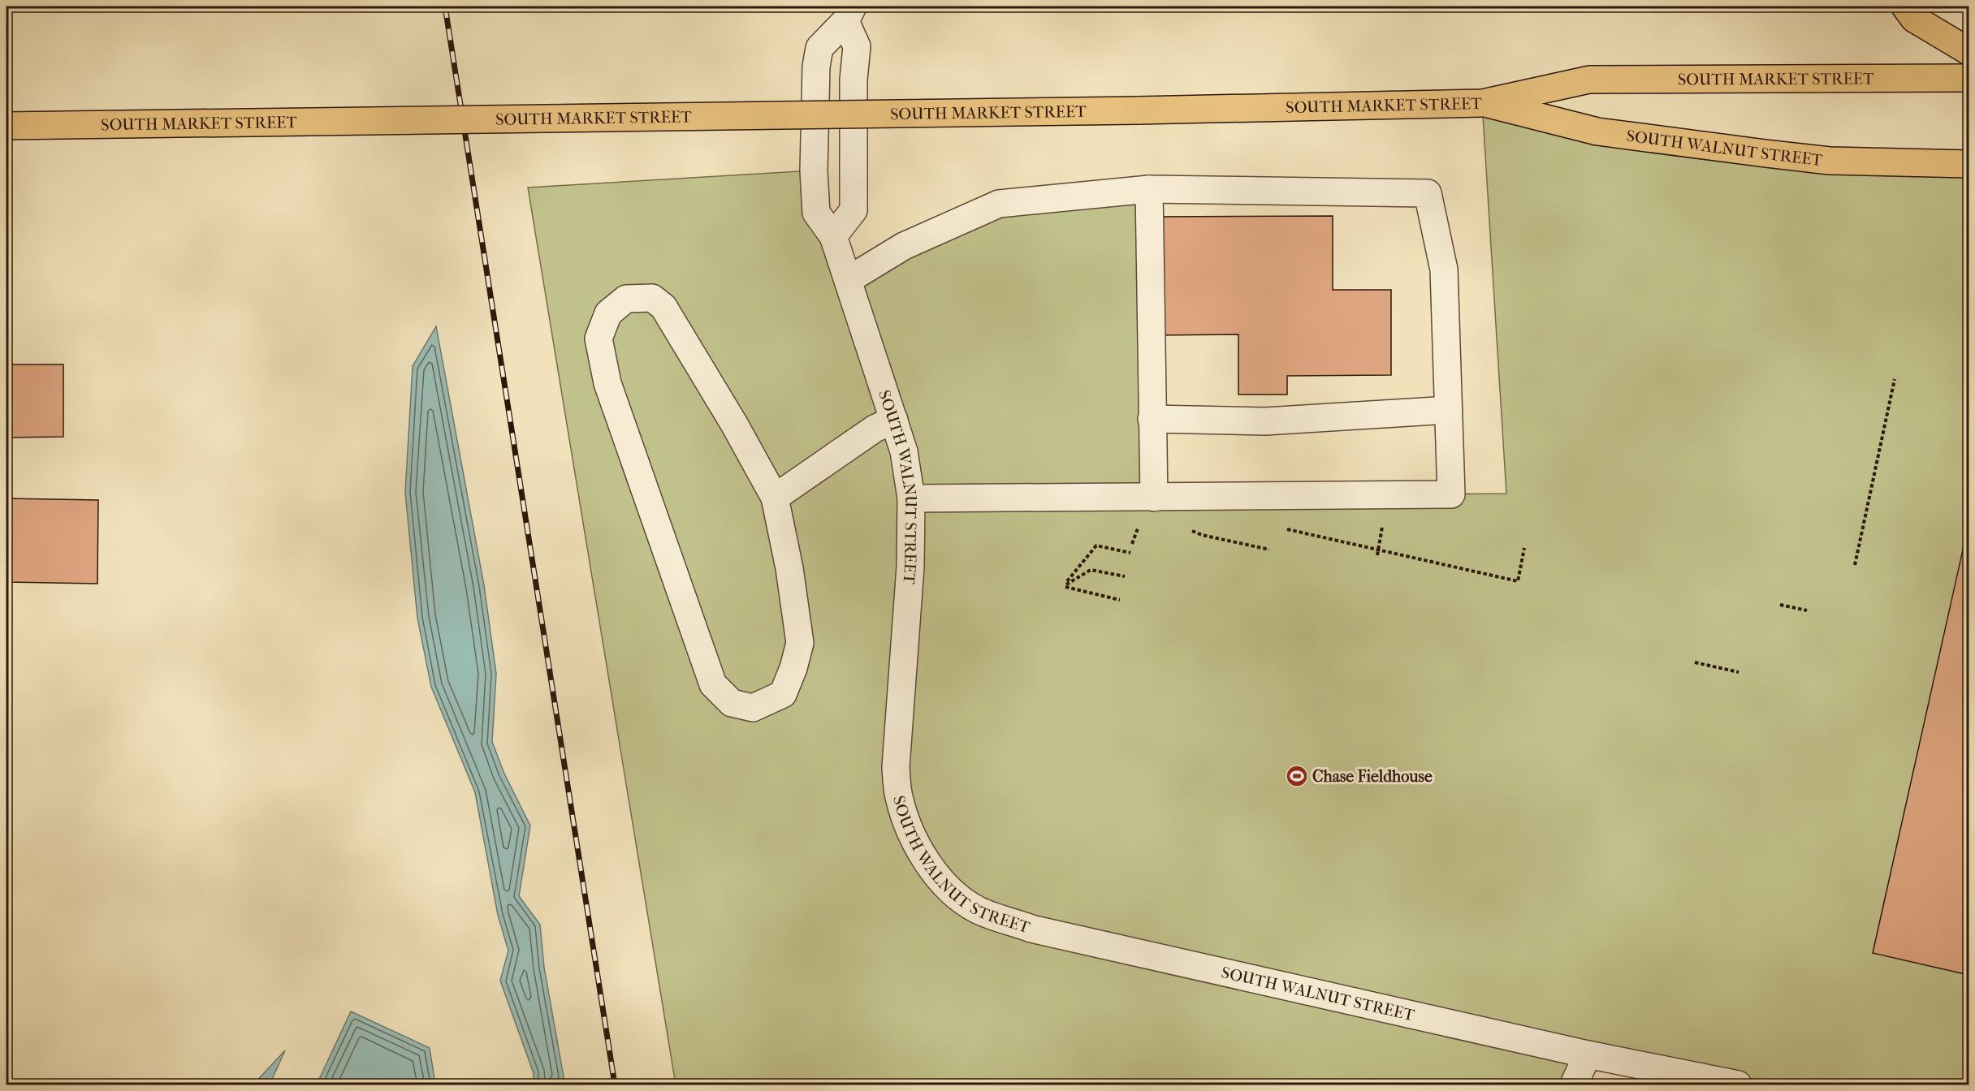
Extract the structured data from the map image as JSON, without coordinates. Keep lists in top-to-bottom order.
{
  "streets": {
    "main road": ["SOUTH MARKET STREET", "SOUTH WALNUT STREET"]
  },
  "crossings": [
    ["SOUTH MARKET STREET", "SOUTH WALNUT STREET"]
  ],
  "places": {
    "sports": ["Chase Fieldhouse"]
  }
}
